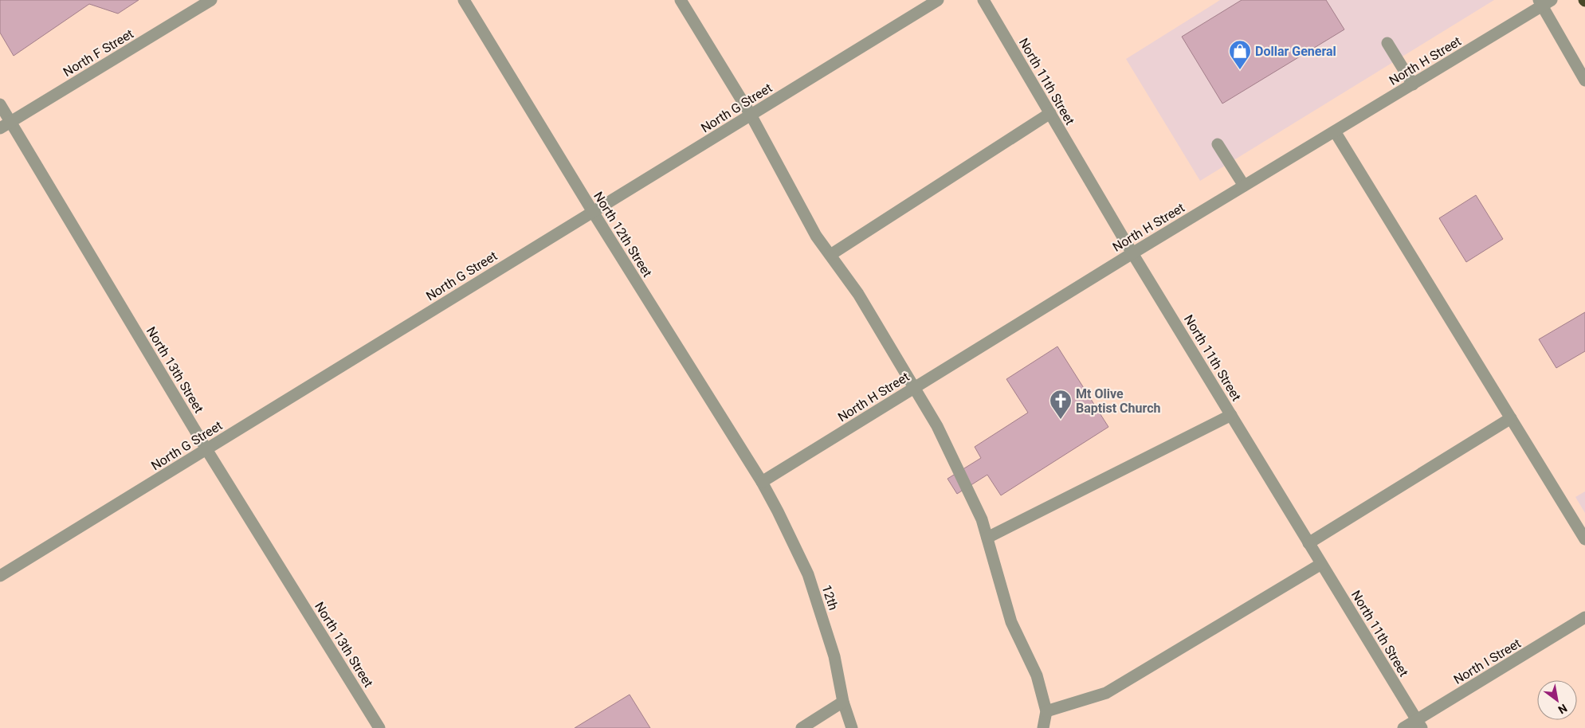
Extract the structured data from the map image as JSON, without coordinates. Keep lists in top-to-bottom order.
{
  "streets": {
    "street": [
      "North F Street",
      "North H Street",
      "North 11th Street",
      "North G Street",
      "North 12th Street",
      "North 13th Street",
      "12th",
      "North I Street"
    ]
  },
  "crossings": [
    ["North F Street", "North 13th Street"],
    ["North H Street", "North 11th Street"],
    ["North H Street", "North 12th Street"],
    ["North H Street", "12th"],
    ["North 11th Street", "North I Street"],
    ["North G Street", "North 12th Street"],
    ["North G Street", "North 13th Street"],
    ["North 12th Street", "12th"]
  ],
  "places": {
    "shop": ["Dollar General"],
    "church": ["Mt Olive Baptist Church"]
  },
  "north": "bottom right"
}
